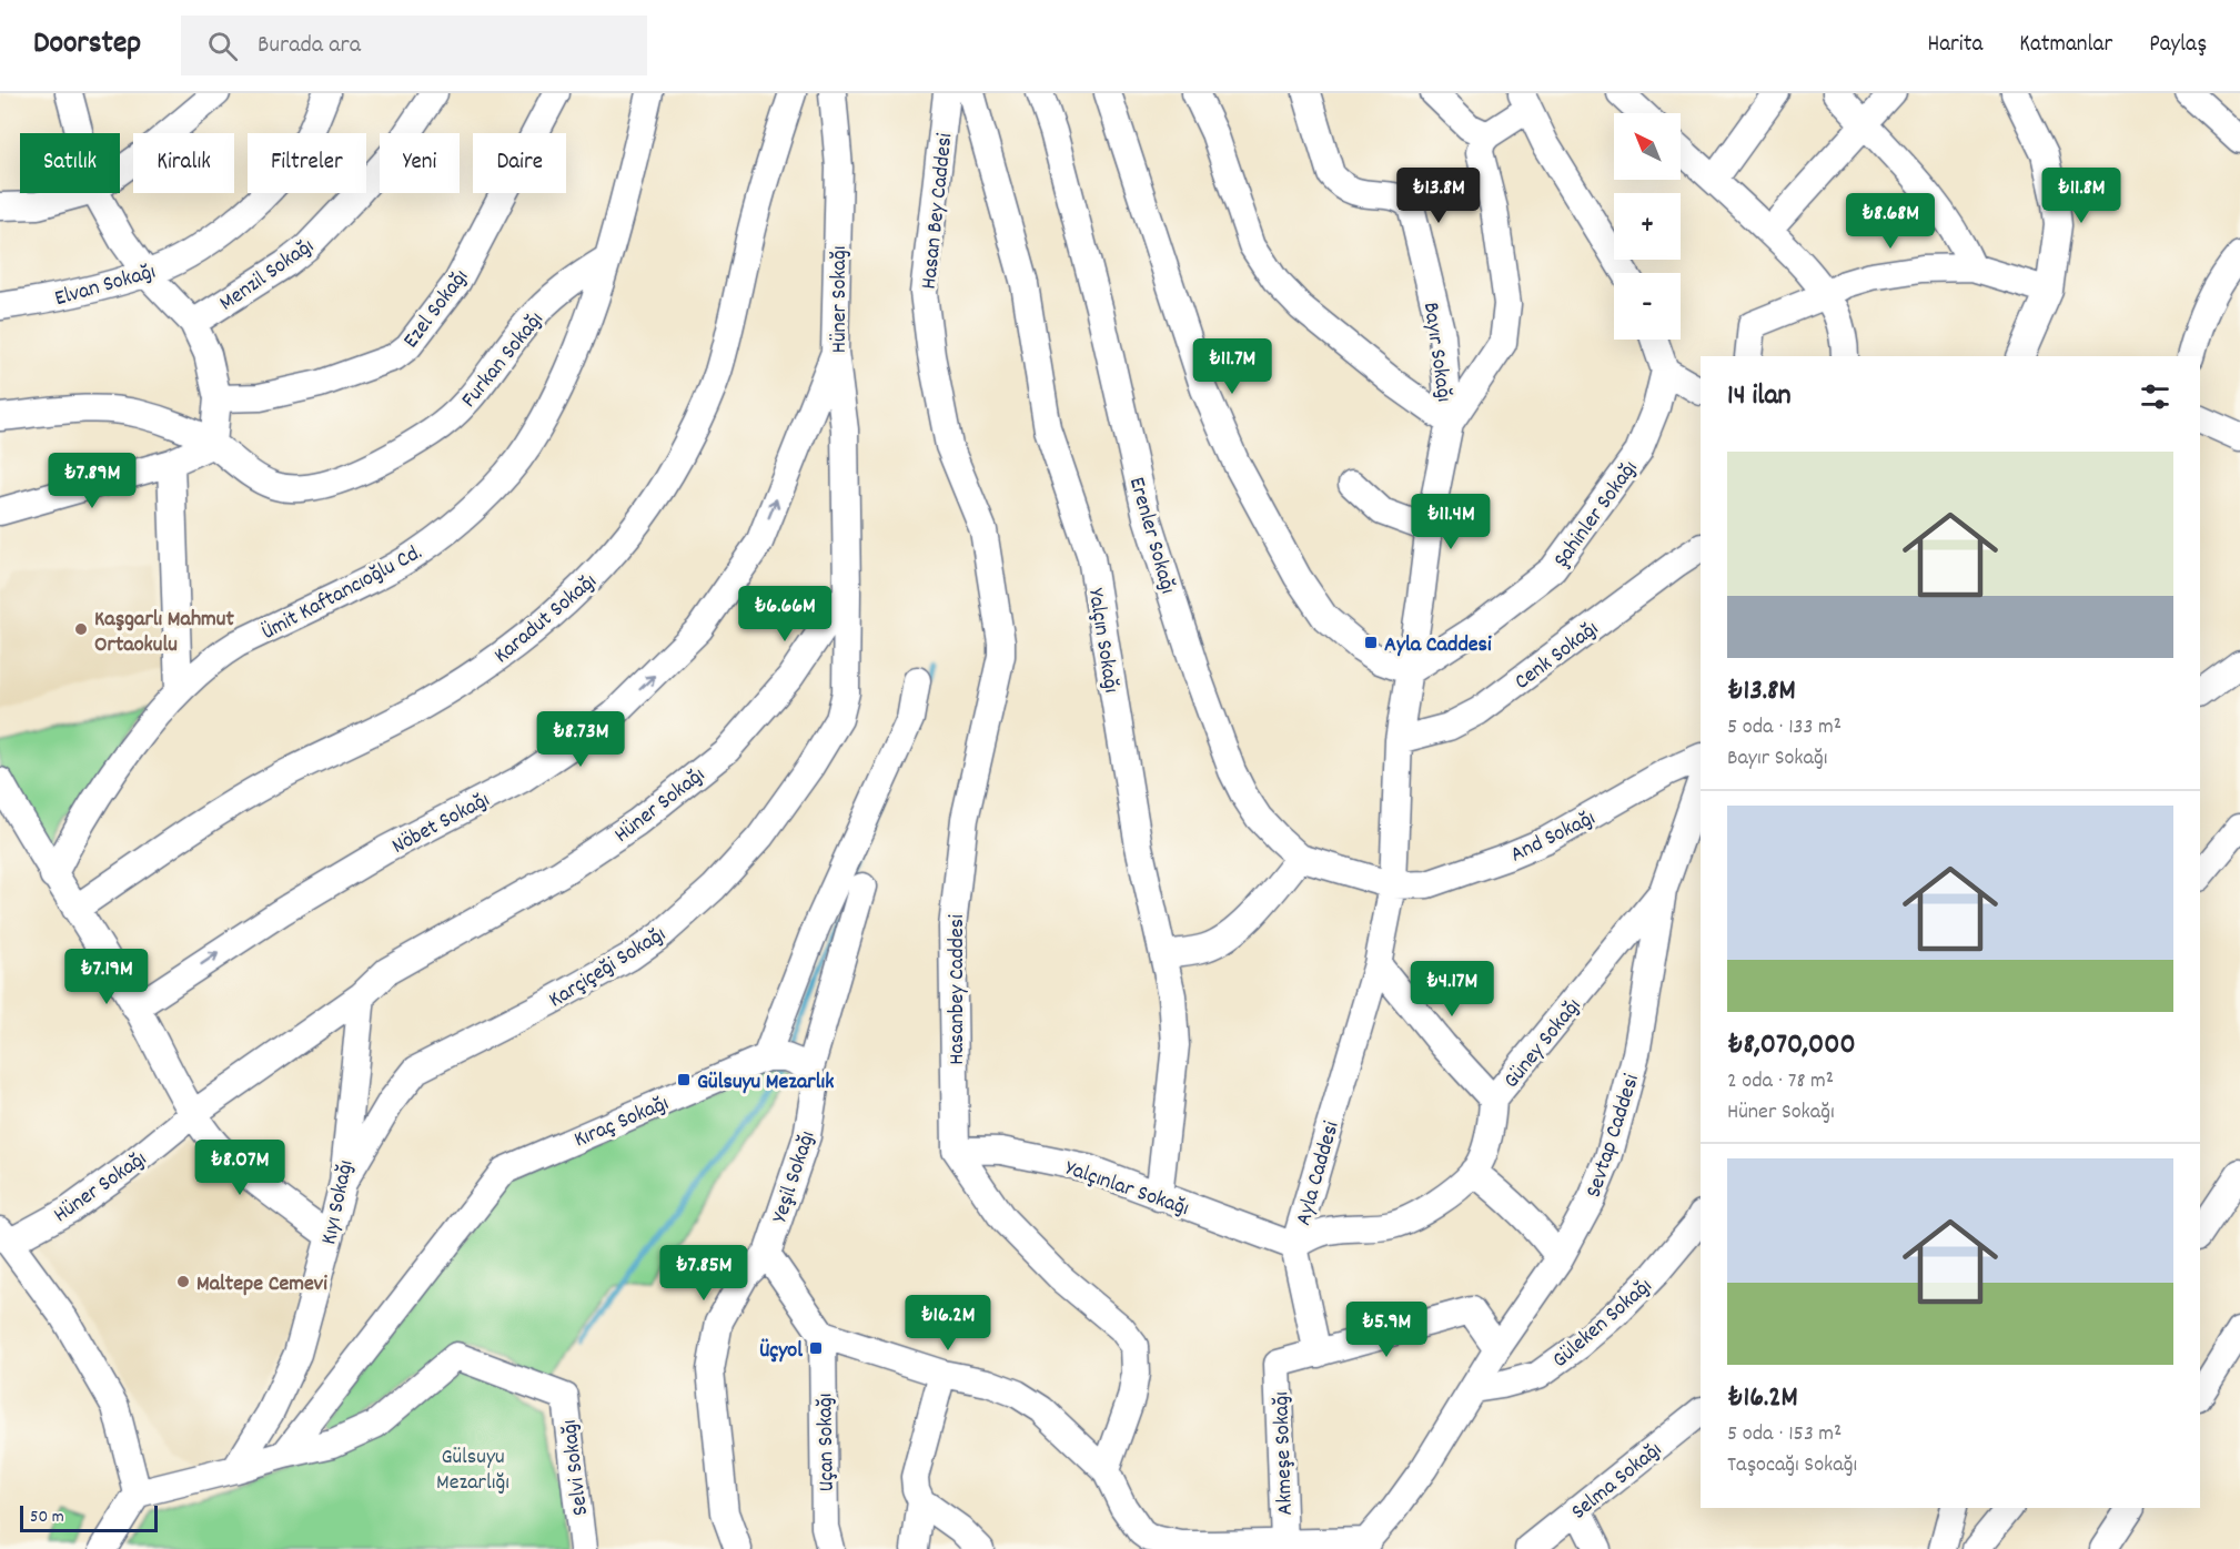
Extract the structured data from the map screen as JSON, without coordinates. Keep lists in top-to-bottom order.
{
  "streets": {
    "street": [
      "Hasan Bey Caddesi",
      "Menzil Sokağı",
      "Elvan Sokağı",
      "Hüner Sokağı",
      "Ezel Sokağı",
      "Bayır Sokağı",
      "Furkan Sokağı",
      "Şahinler Sokağı",
      "Erenler Sokağı",
      "Ümit Kaftancıoğlu Cd.",
      "Karadut Sokağı",
      "Yalçın Sokağı",
      "Cenk Sokağı",
      "Nöbet Sokağı",
      "And Sokağı",
      "Karçiçeği Sokağı",
      "Hasanbey Caddesi",
      "Güney Sokağı",
      "Kıraç Sokağı",
      "Sevtap Caddesi",
      "Ayla Caddesi",
      "Yeşil Sokağı",
      "Yalçınlar Sokağı",
      "Kıyı Sokağı",
      "Güleken Sokağı",
      "Uçan Sokağı",
      "Akmeşe Sokağı",
      "Selvi Sokağı",
      "Selma Sokağı"
    ]
  },
  "crossings": [
    ["Hasan Bey Caddesi", "Hasanbey Caddesi"],
    ["Hüner Sokağı", "Nöbet Sokağı"],
    ["Hüner Sokağı", "Karçiçeği Sokağı"],
    ["Hüner Sokağı", "Kıyı Sokağı"],
    ["Bayır Sokağı", "Şahinler Sokağı"],
    ["Bayır Sokağı", "Ayla Caddesi"],
    ["Furkan Sokağı", "Ümit Kaftancıoğlu Cd."],
    ["Şahinler Sokağı", "Ayla Caddesi"],
    ["Erenler Sokağı", "And Sokağı"],
    ["Erenler Sokağı", "Ayla Caddesi"],
    ["Yalçın Sokağı", "Yalçınlar Sokağı"],
    ["Cenk Sokağı", "Ayla Caddesi"],
    ["And Sokağı", "Ayla Caddesi"],
    ["Karçiçeği Sokağı", "Kıyı Sokağı"],
    ["Hasanbey Caddesi", "Yalçınlar Sokağı"],
    ["Güney Sokağı", "Sevtap Caddesi"],
    ["Kıraç Sokağı", "Selvi Sokağı"],
    ["Sevtap Caddesi", "Güleken Sokağı"],
    ["Ayla Caddesi", "Yalçınlar Sokağı"],
    ["Ayla Caddesi", "Akmeşe Sokağı"],
    ["Kıyı Sokağı", "Selvi Sokağı"]
  ],
  "one_way": ["Nöbet Sokağı"],
  "parks": ["Gülsuyu Mezarlığı"],
  "places": {
    "other": ["Kaşgarlı Mahmut Ortaokulu", "Maltepe Cemevi"],
    "transit": ["Ayla Caddesi", "Gülsuyu Mezarlık", "Üçyol"]
  },
  "scale_bar": "50 m",
  "north": "top left",
  "page": {
    "header": "Doorstep",
    "search": "Burada ara",
    "nav": ["Harita", "Katmanlar", "Paylaş"],
    "map_buttons": ["+", "−"],
    "chip": [
      "Satılık",
      "Kiralık",
      "Filtreler",
      "Yeni",
      "Daire"
    ],
    "price": [
      "₺13.8M",
      "₺11.8M",
      "₺8.68M",
      "₺11.7M",
      "₺7.89M",
      "₺11.4M",
      "₺6.66M",
      "₺8.73M",
      "₺7.19M",
      "₺4.17M",
      "₺8.07M",
      "₺7.85M",
      "₺16.2M",
      "₺5.9M"
    ],
    "heading": "14 ilan",
    "list": [
      {
        "name": "₺13.8M",
        "note": "5 oda · 133 m² · Bayır Sokağı"
      },
      {
        "name": "₺8,070,000",
        "note": "2 oda · 78 m² · Hüner Sokağı"
      },
      {
        "name": "₺16.2M",
        "note": "5 oda · 153 m² · Taşocağı Sokağı"
      }
    ],
    "scale": "50 m"
  }
}
